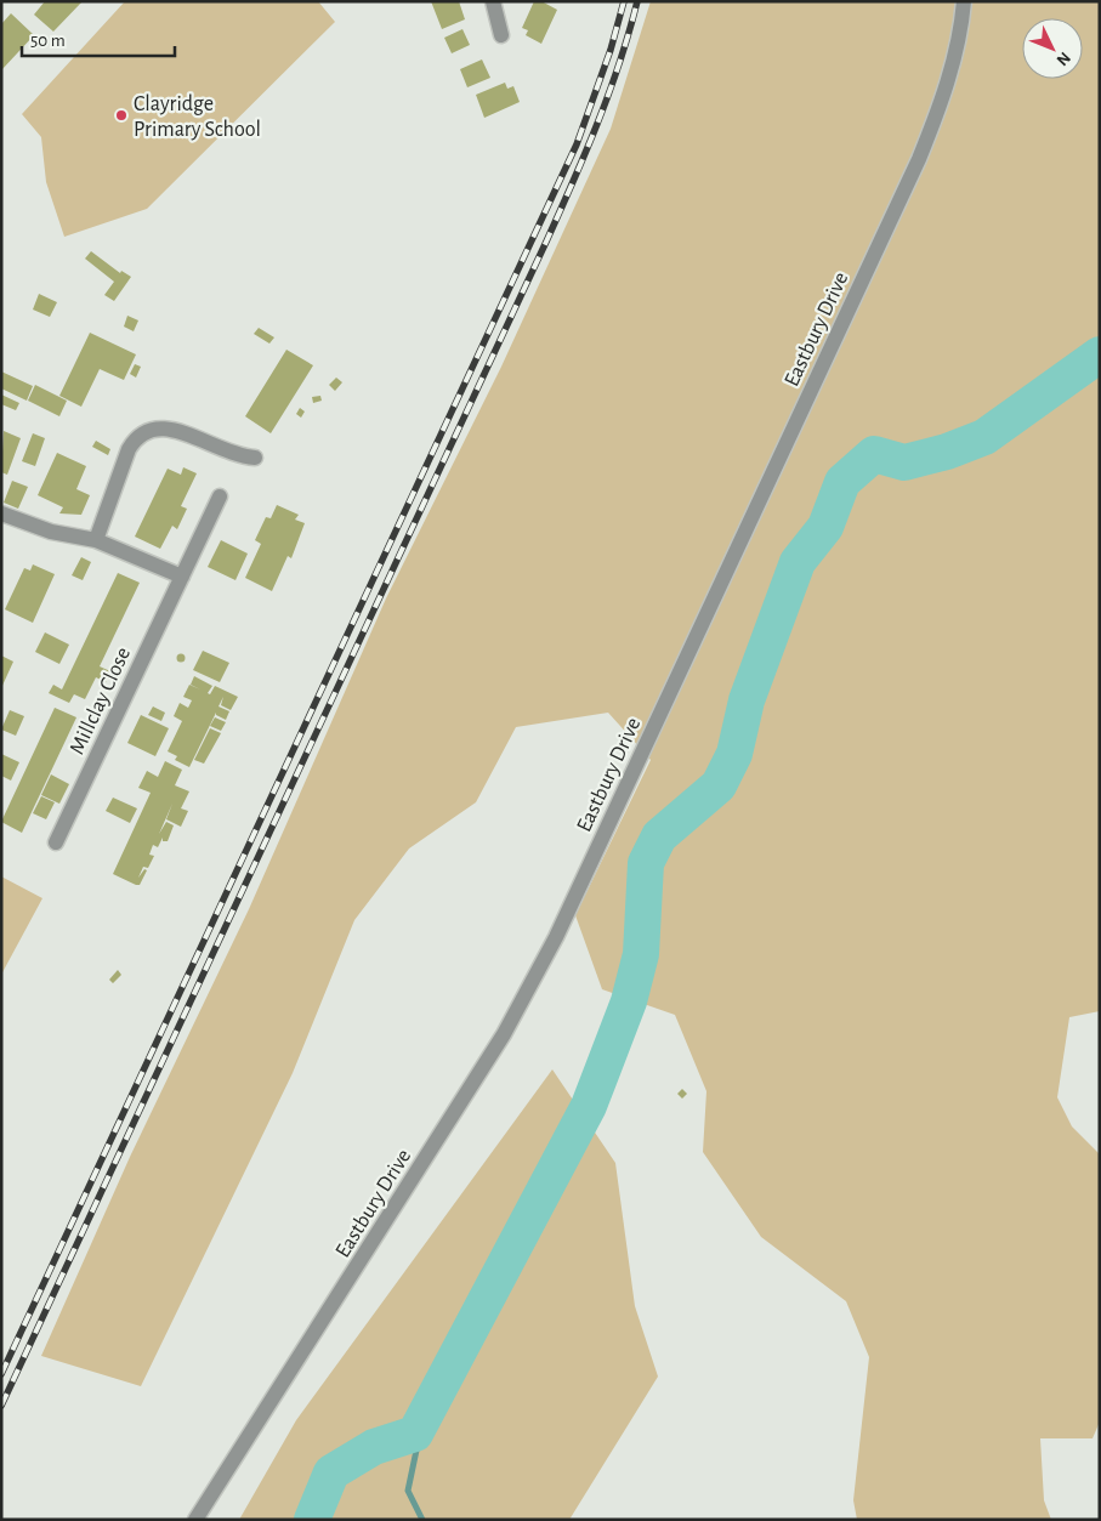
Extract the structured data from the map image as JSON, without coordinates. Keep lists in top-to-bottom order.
{
  "streets": {
    "street": ["Eastbury Drive", "Millclay Close"]
  },
  "places": ["Clayridge Primary School"],
  "scale_bar": "50 m",
  "north": "bottom right"
}
